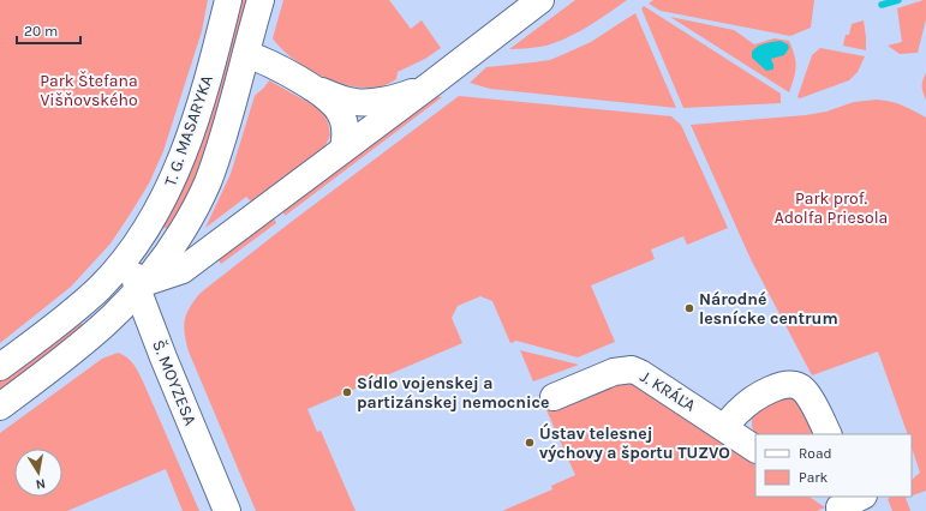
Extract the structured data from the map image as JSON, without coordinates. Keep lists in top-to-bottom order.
{
  "streets": {
    "street": ["T. G. MASARYKA", "Š. MOYZESA", "J. KRÁĽA"]
  },
  "crossings": [
    ["T. G. MASARYKA", "Š. MOYZESA"]
  ],
  "parks": ["Park Štefana Višňovského", "Park prof. Adolfa Priesola"],
  "places": ["Národné lesnícke centrum", "Sídlo vojenskej a partizánskej nemocnice", "Ústav telesnej výchovy a športu TUZVO"],
  "legend": ["Road", "Park"],
  "scale_bar": "20 m",
  "north": "bottom"
}
